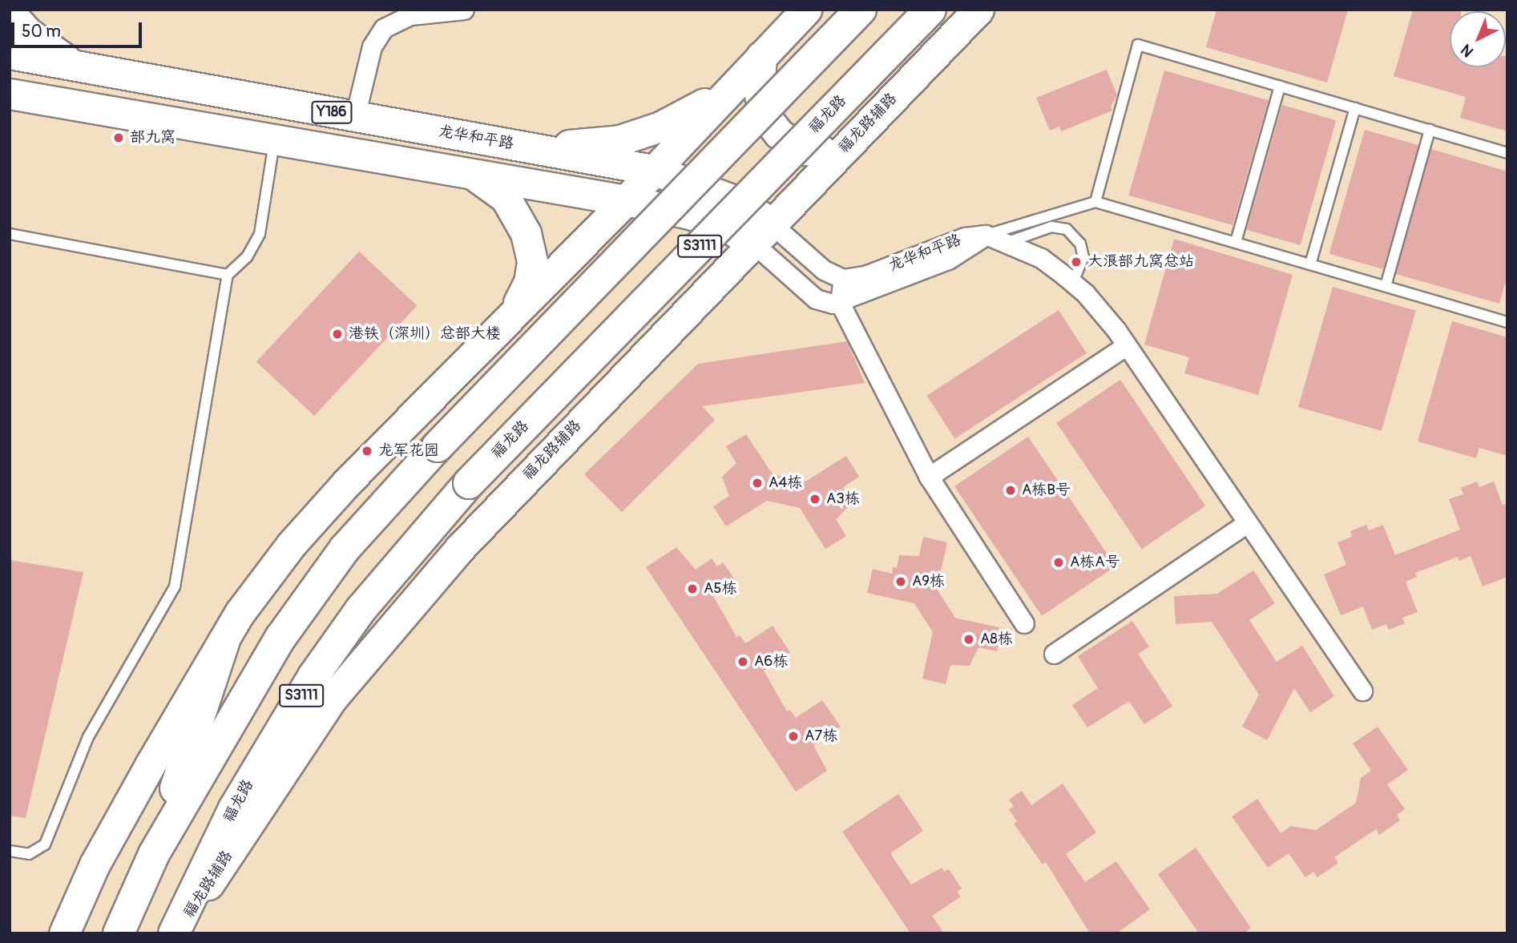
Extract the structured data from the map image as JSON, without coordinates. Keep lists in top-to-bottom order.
{
  "streets": {
    "highway": ["福龙路", "S3111"],
    "main road": ["Y186", "福龙路辅路", "龙华和平路"]
  },
  "crossings": [
    ["福龙路", "福龙路辅路"],
    ["福龙路辅路", "龙华和平路"]
  ],
  "places": [
    "部九窝",
    "大浪部九窝总站",
    "港铁（深圳）总部大楼",
    "龙军花园",
    "A4栋",
    "A栋B号",
    "A3栋",
    "A栋A号",
    "A9栋",
    "A5栋",
    "A8栋",
    "A6栋",
    "A7栋"
  ],
  "scale_bar": "50 m",
  "north": "bottom left"
}
